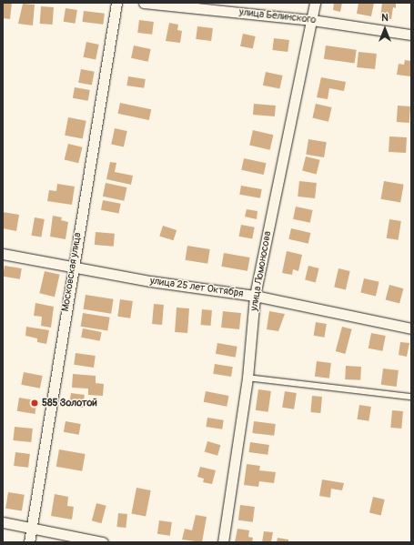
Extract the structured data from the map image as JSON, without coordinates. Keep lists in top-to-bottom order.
{
  "streets": {
    "street": [
      "улица Белинского",
      "улица Ломоносова",
      "Московская улица",
      "улица 25 лет Октября"
    ]
  },
  "crossings": [
    ["улица Белинского", "улица Ломоносова"],
    ["улица Ломоносова", "улица 25 лет Октября"],
    ["Московская улица", "улица 25 лет Октября"]
  ],
  "places": ["585 Золотой"],
  "north": "top"
}
